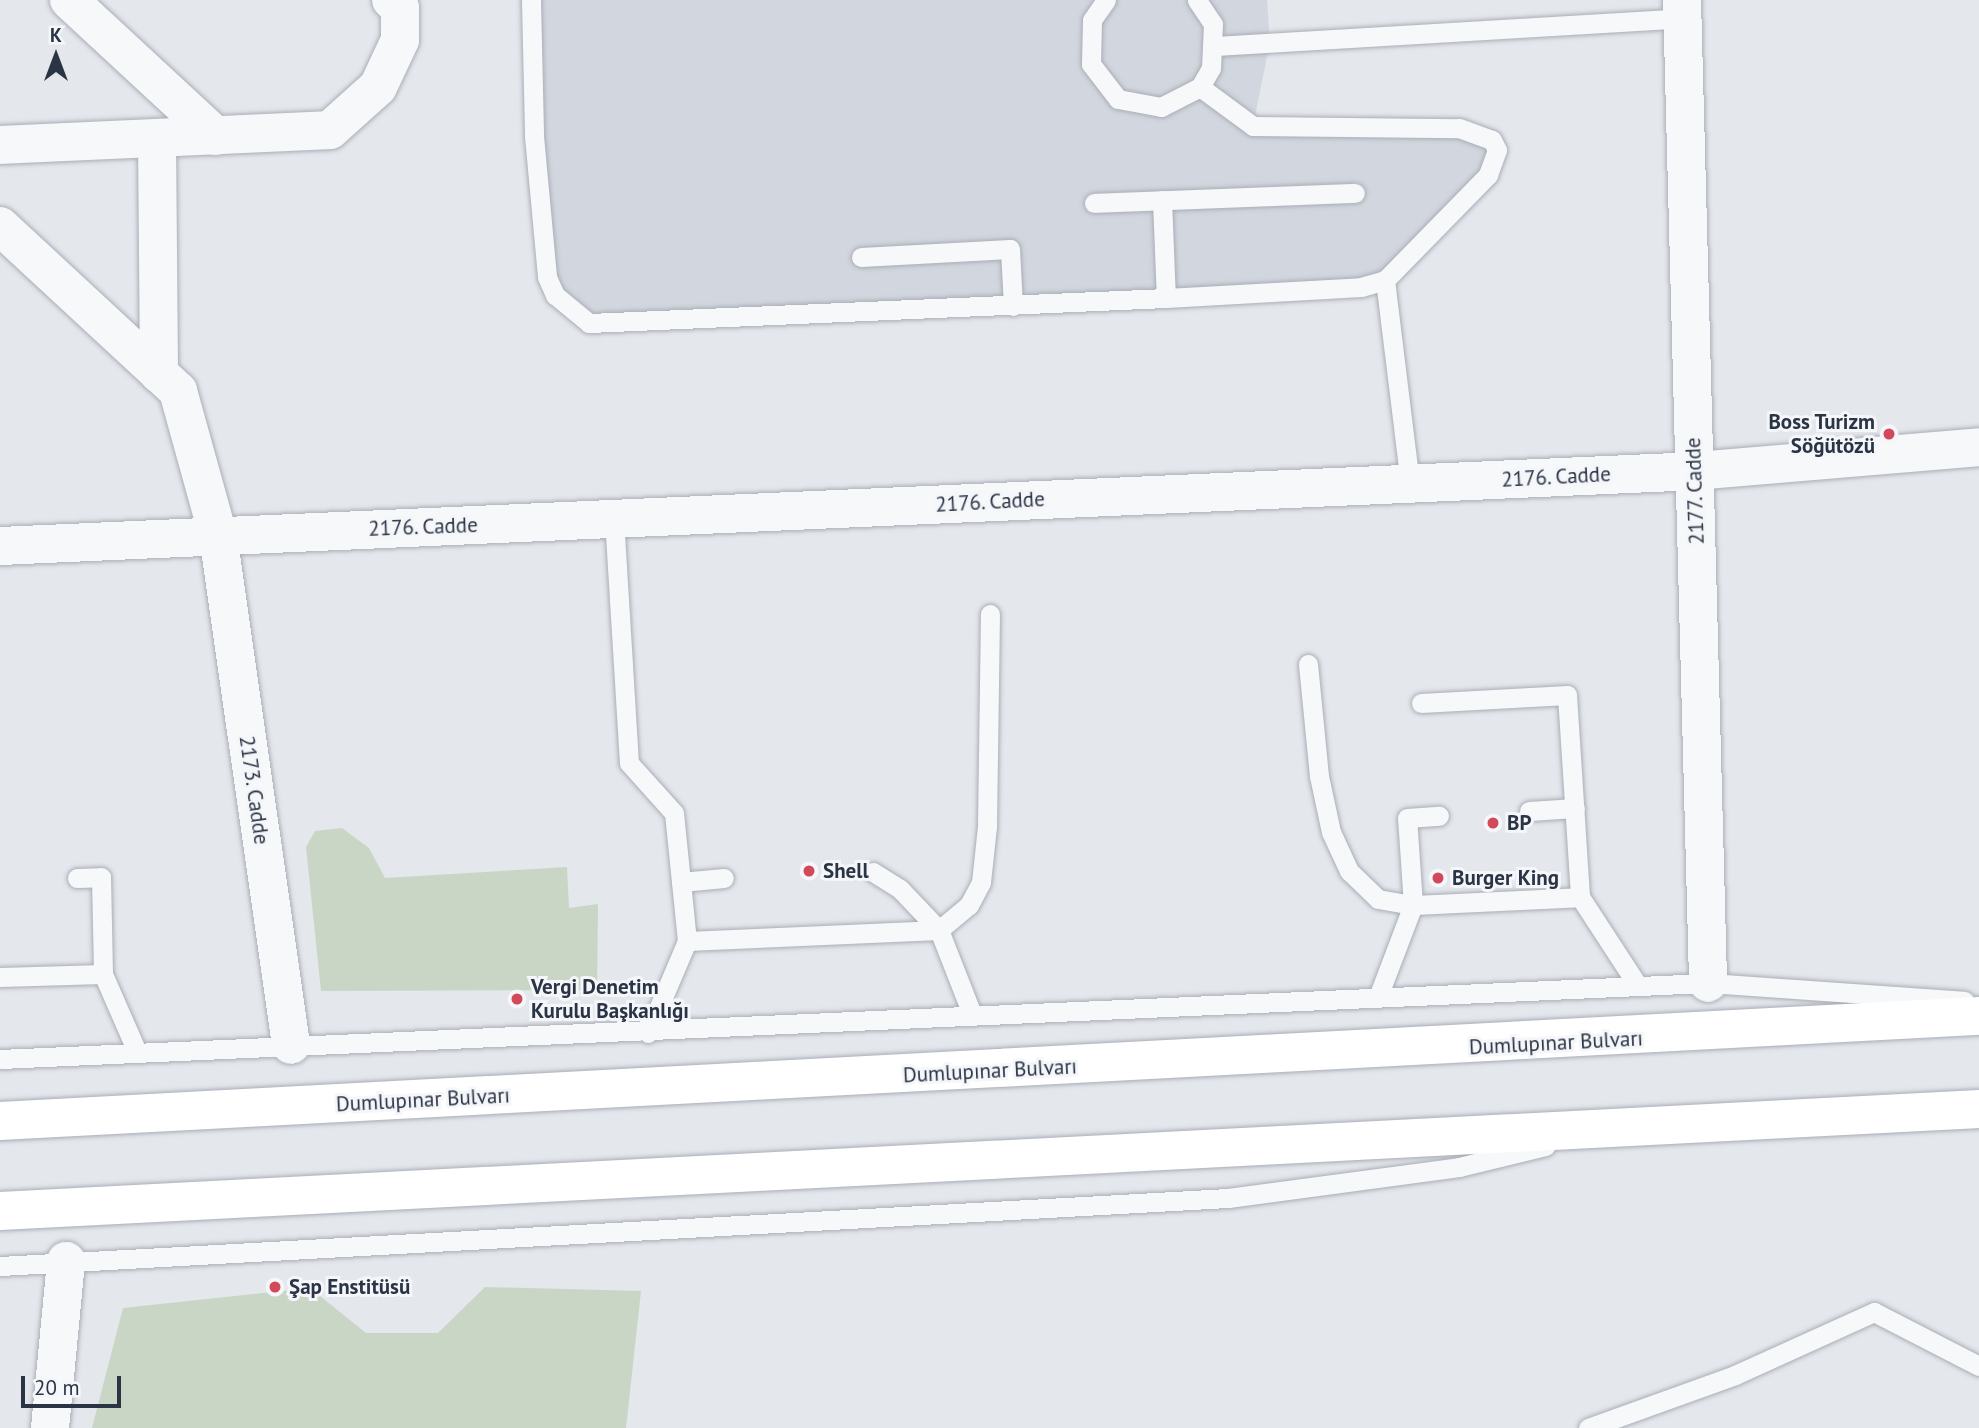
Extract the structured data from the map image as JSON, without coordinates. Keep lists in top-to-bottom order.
{
  "streets": {
    "highway": ["Dumlupınar Bulvarı"],
    "street": ["2176. Cadde", "2177. Cadde", "2173. Cadde"]
  },
  "crossings": [
    ["2176. Cadde", "2177. Cadde"],
    ["2176. Cadde", "2173. Cadde"]
  ],
  "places": [
    "Boss Turizm Söğütözü",
    "BP",
    "Shell",
    "Burger King",
    "Vergi Denetim Kurulu Başkanlığı",
    "Şap Enstitüsü"
  ],
  "scale_bar": "20 m",
  "north": "top"
}
